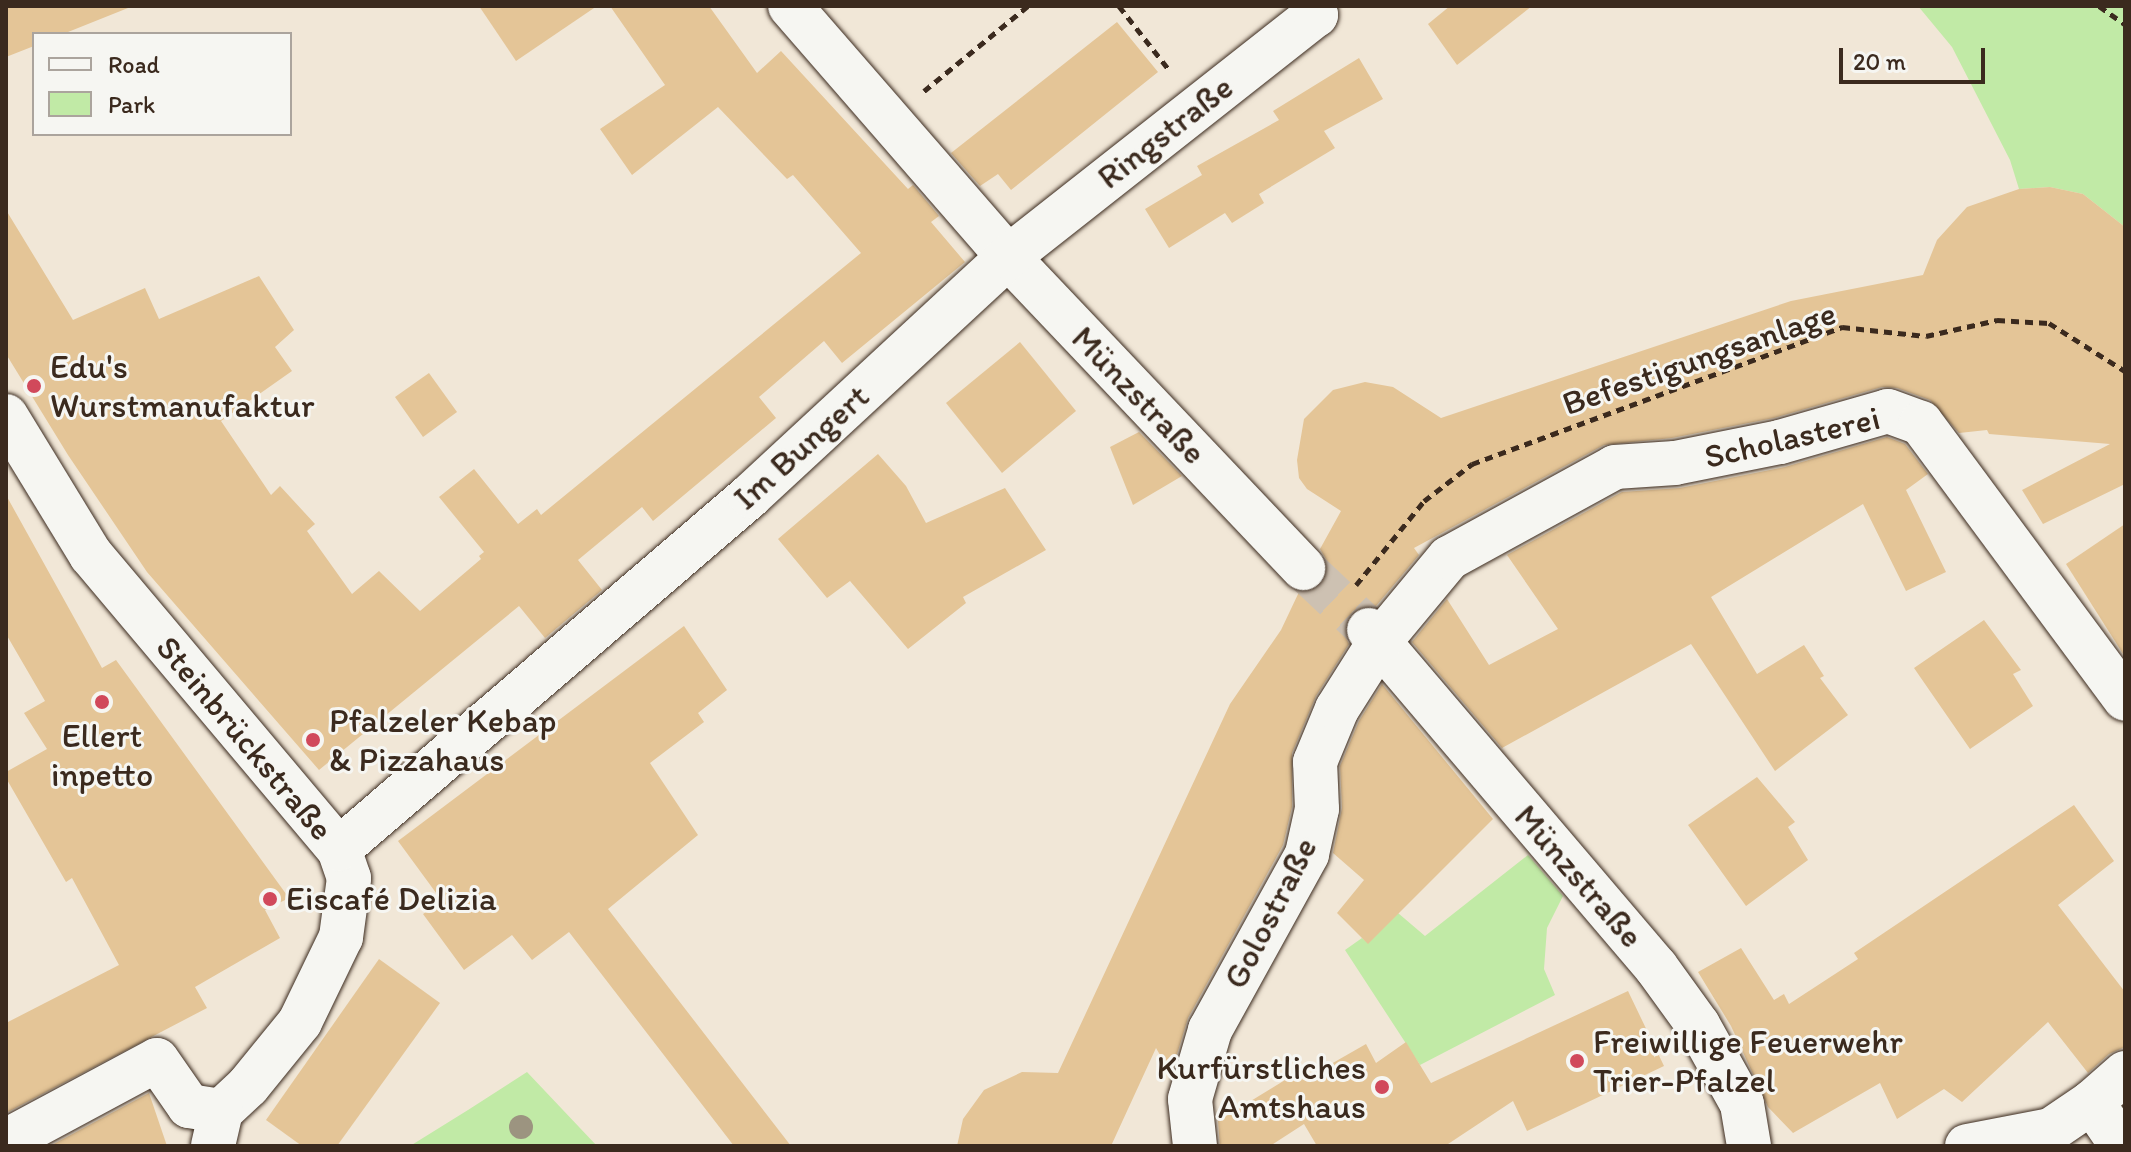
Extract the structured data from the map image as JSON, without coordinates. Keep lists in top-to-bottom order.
{
  "streets": {
    "street": [
      "Ringstraße",
      "Münzstraße",
      "Scholasterei",
      "Im Bungert",
      "Steinbrückstraße",
      "Golostraße"
    ],
    "path": ["Befestigungsanlage"]
  },
  "crossings": [
    ["Ringstraße", "Münzstraße"],
    ["Ringstraße", "Im Bungert"],
    ["Befestigungsanlage", "Münzstraße"],
    ["Befestigungsanlage", "Scholasterei"],
    ["Befestigungsanlage", "Golostraße"],
    ["Münzstraße", "Scholasterei"],
    ["Münzstraße", "Im Bungert"],
    ["Münzstraße", "Golostraße"],
    ["Scholasterei", "Golostraße"],
    ["Im Bungert", "Steinbrückstraße"]
  ],
  "places": [
    "Edu's Wurstmanufaktur",
    "Ellert inpetto",
    "Pfalzeler Kebap & Pizzahaus",
    "Eiscafé Delizia",
    "Freiwillige Feuerwehr Trier-Pfalzel",
    "Kurfürstliches Amtshaus"
  ],
  "legend": ["Road", "Park"],
  "scale_bar": "20 m"
}
